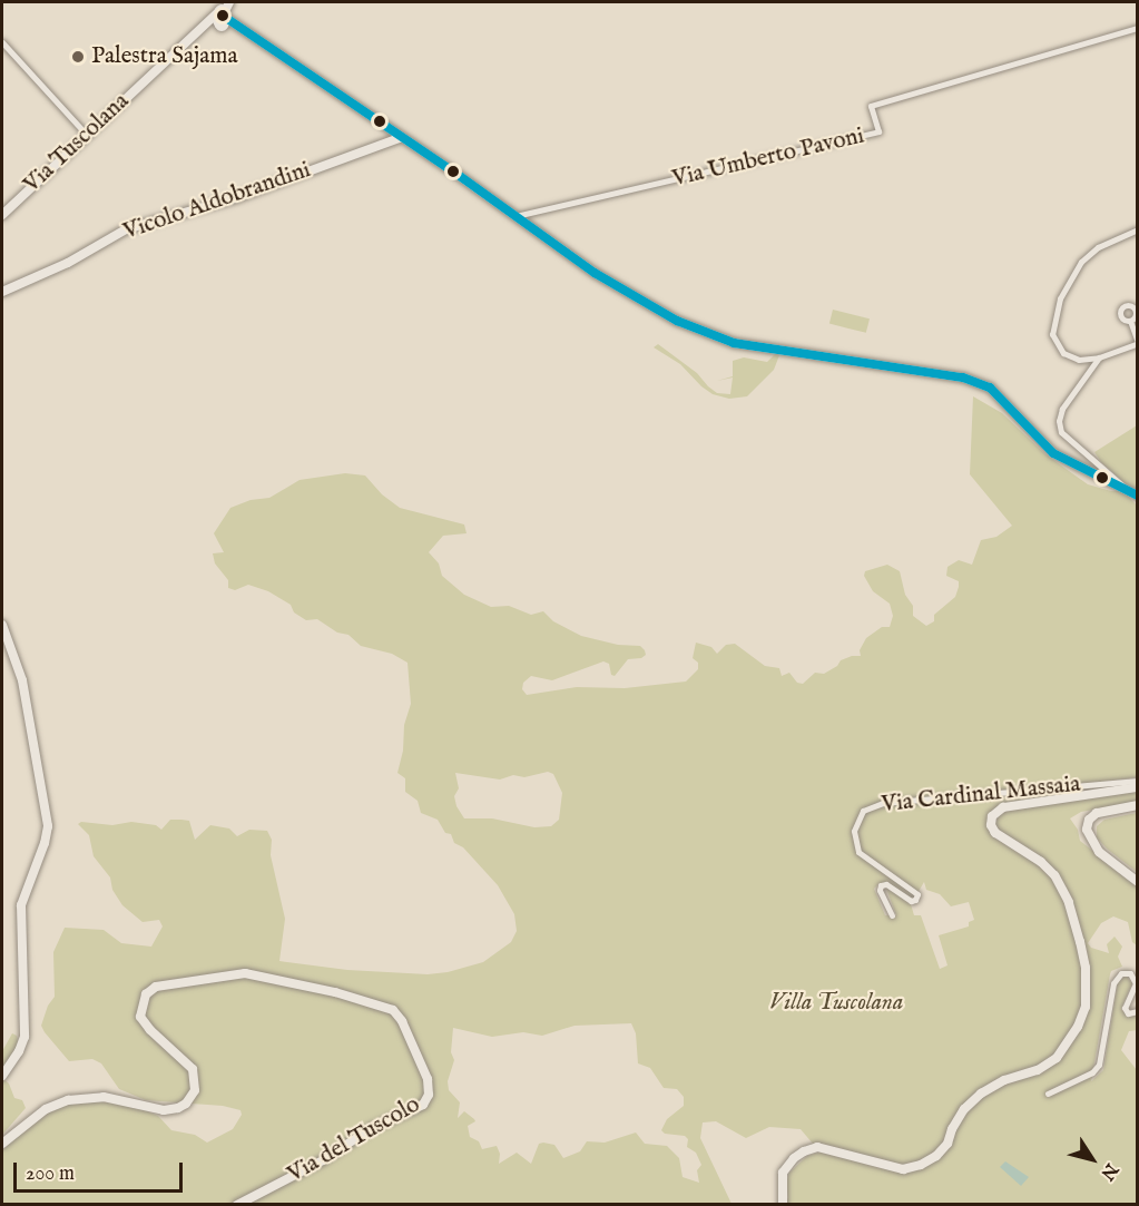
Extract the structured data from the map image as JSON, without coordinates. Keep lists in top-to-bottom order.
{
  "streets": {
    "street": [
      "Via Tuscolana",
      "Via Umberto Pavoni",
      "Vicolo Aldobrandini",
      "Via Cardinal Massaia",
      "Via del Tuscolo"
    ]
  },
  "parks": ["Villa Tuscolana"],
  "places": ["Palestra Sajama"],
  "scale_bar": "200 m",
  "north": "bottom right"
}
